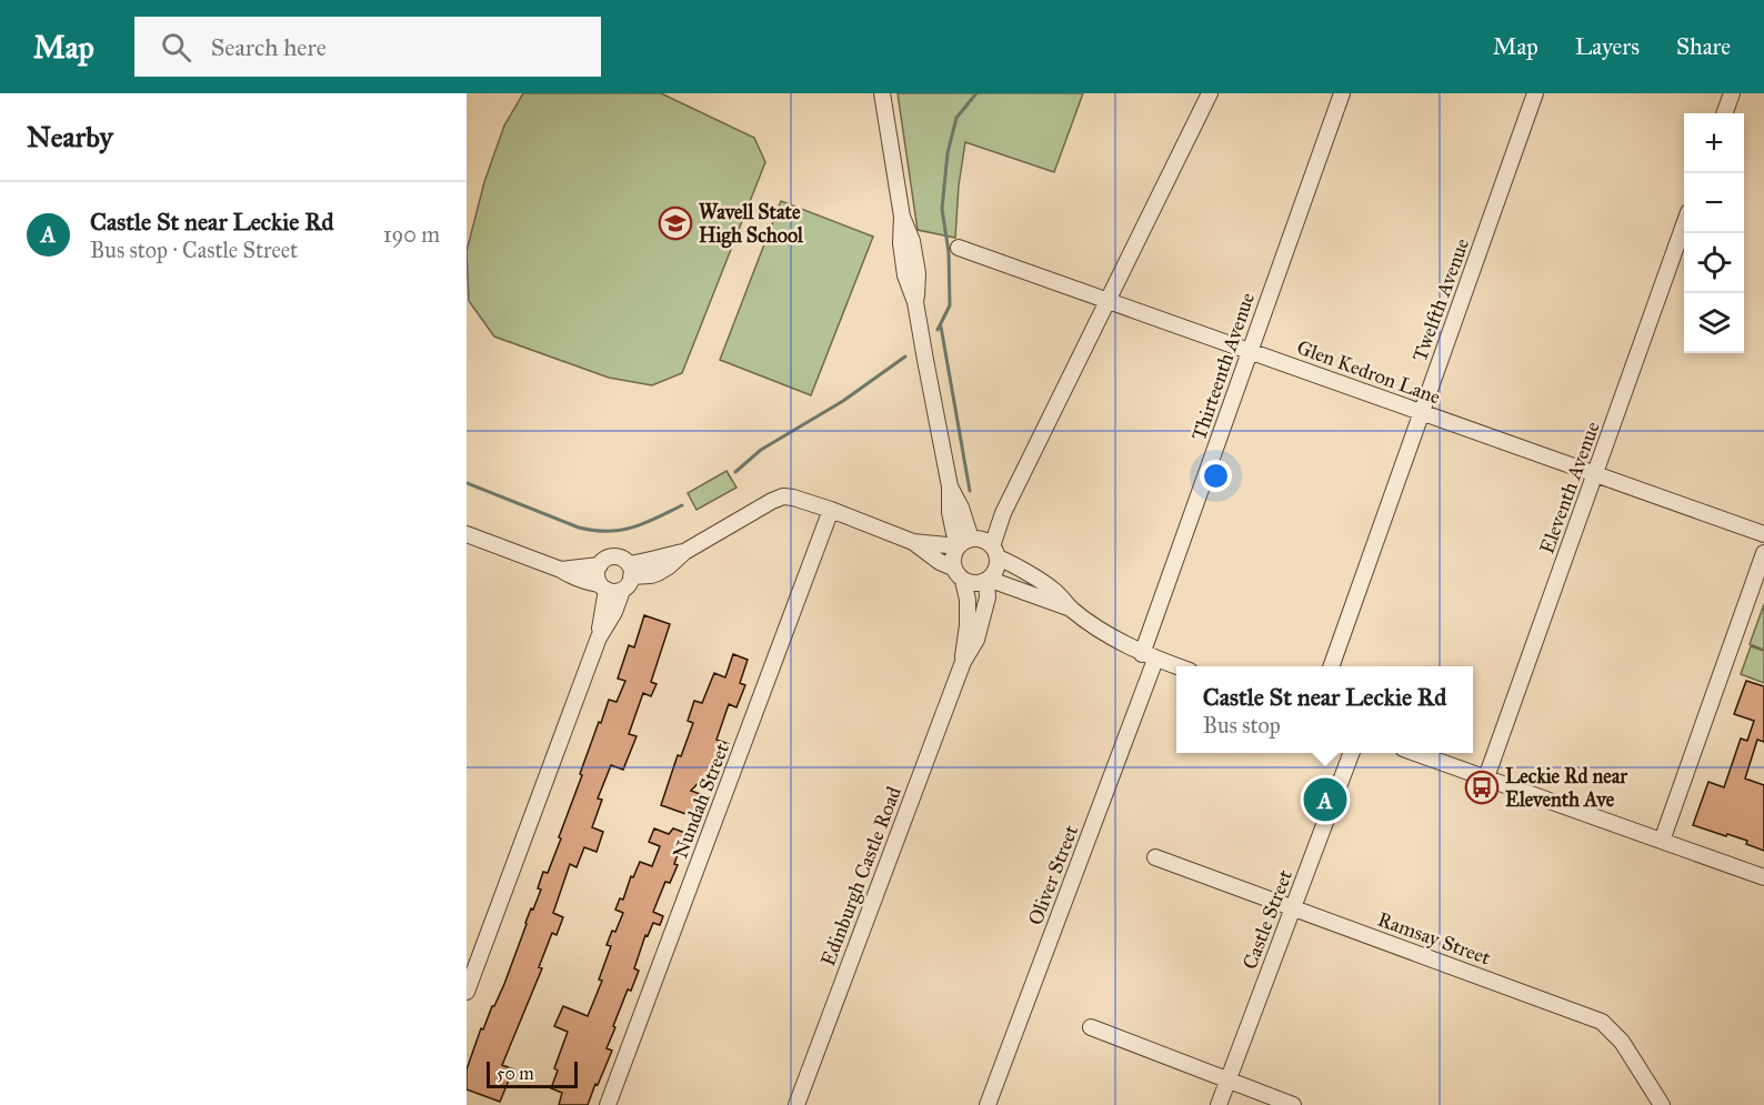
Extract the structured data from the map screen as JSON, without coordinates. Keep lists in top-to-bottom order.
{
  "streets": {
    "street": [
      "Twelfth Avenue",
      "Thirteenth Avenue",
      "Glen Kedron Lane",
      "Eleventh Avenue",
      "Nundah Street",
      "Oliver Street",
      "Edinburgh Castle Road",
      "Castle Street",
      "Ramsay Street"
    ]
  },
  "crossings": [
    ["Twelfth Avenue", "Glen Kedron Lane"],
    ["Thirteenth Avenue", "Glen Kedron Lane"],
    ["Thirteenth Avenue", "Oliver Street"],
    ["Glen Kedron Lane", "Eleventh Avenue"],
    ["Castle Street", "Ramsay Street"]
  ],
  "places": {
    "school or university": ["Wavell State High School"],
    "bus stop": ["Leckie Rd near Eleventh Ave"]
  },
  "scale_bar": "50 m",
  "page": {
    "header": "Map",
    "search": "Search here",
    "nav": ["Map", "Layers", "Share"],
    "heading": "Nearby",
    "map_buttons": ["+", "−"],
    "list": [
      {
        "mark": "A",
        "name": "Castle St near Leckie Rd",
        "note": "Bus stop · Castle Street",
        "value": "190 m"
      }
    ],
    "popup": ["Castle St near Leckie Rd", "Bus stop"],
    "pins": "A",
    "scale": "50 m"
  }
}
